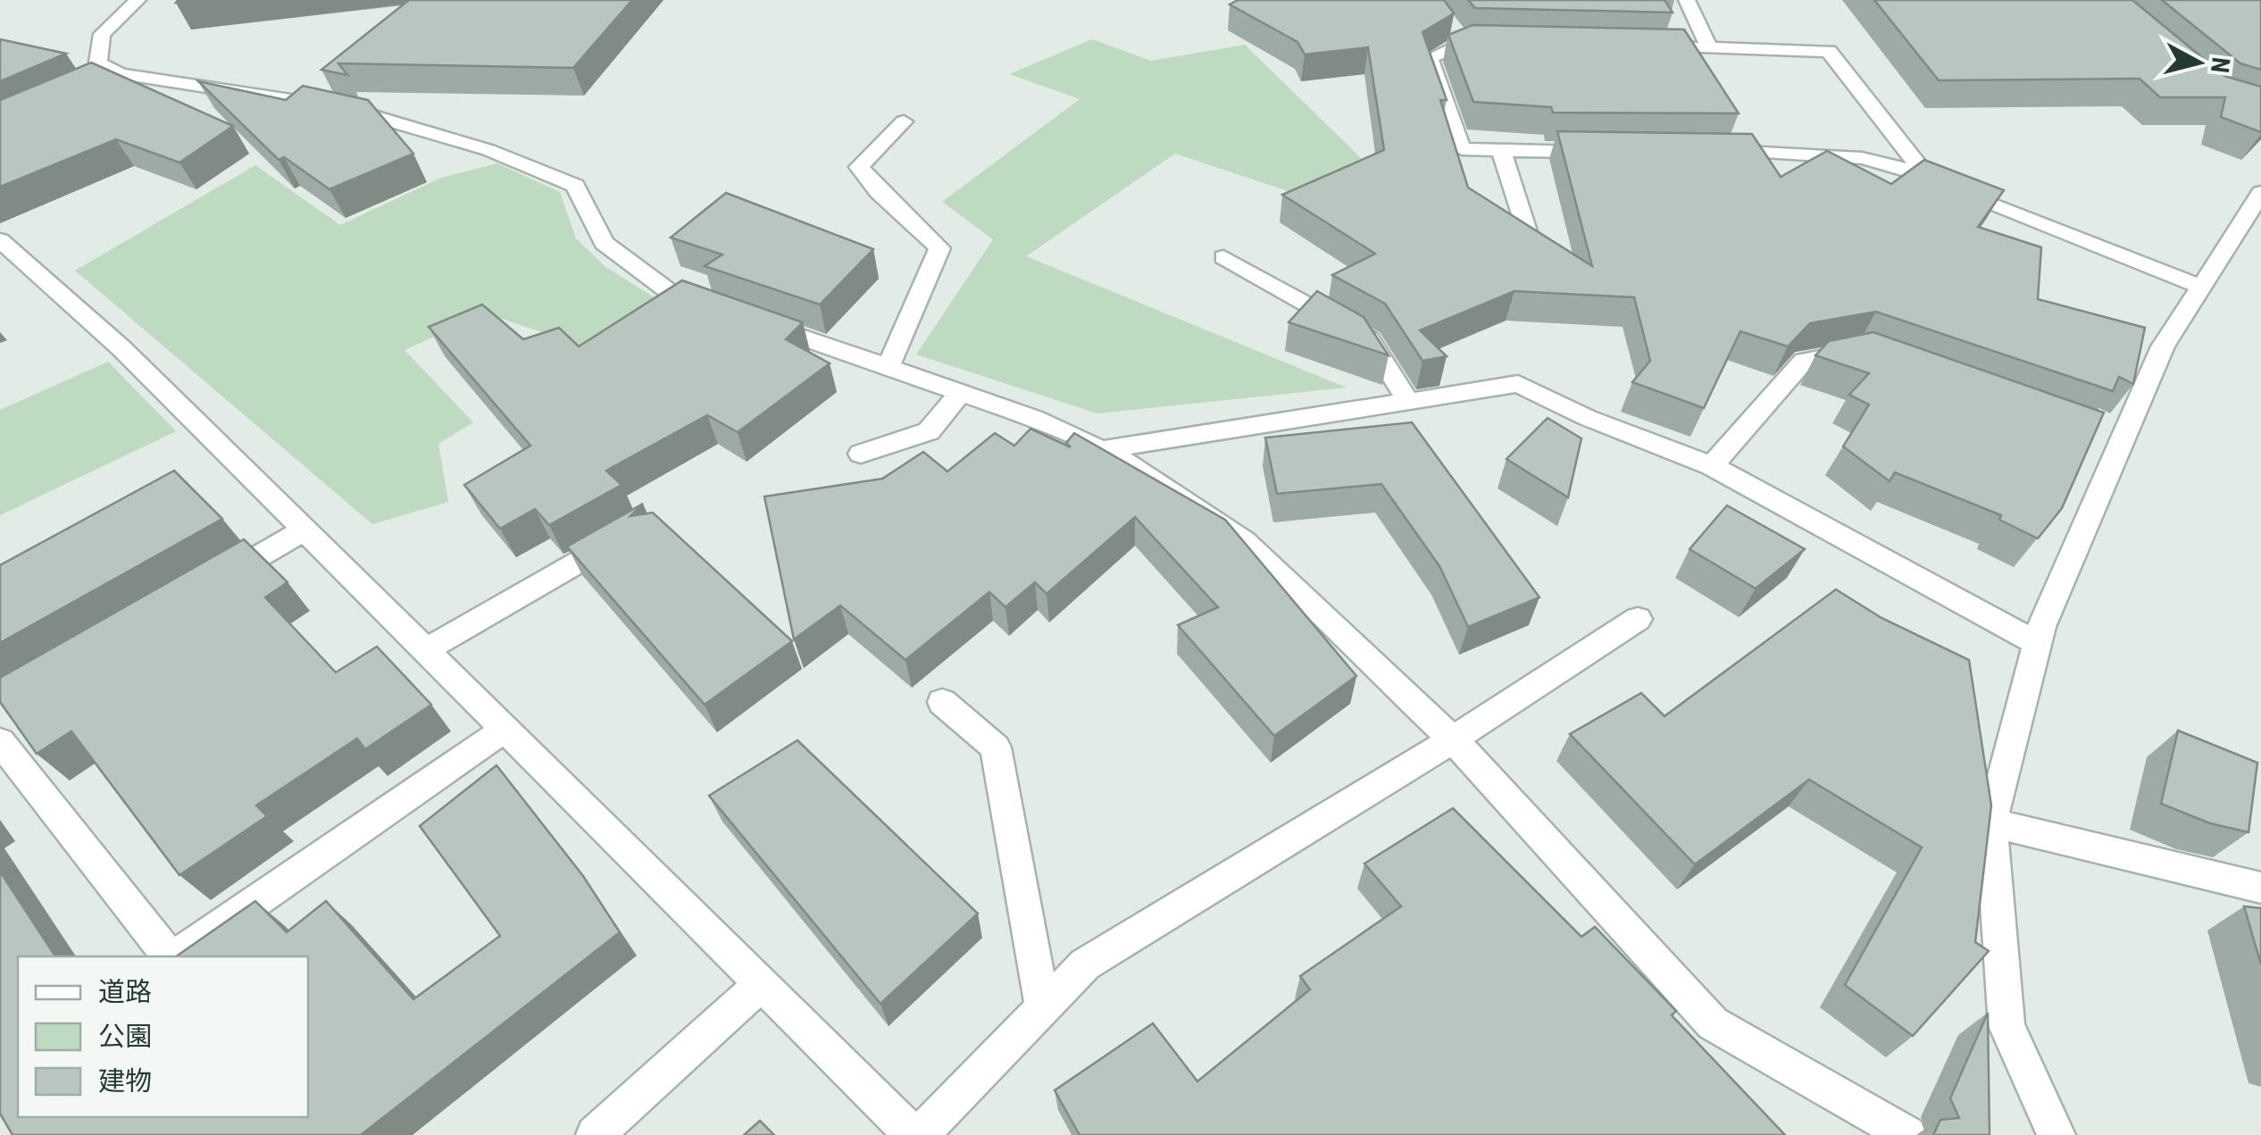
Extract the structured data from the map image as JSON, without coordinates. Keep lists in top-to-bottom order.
{
  "legend": ["道路", "公園", "建物"],
  "north": "right"
}
